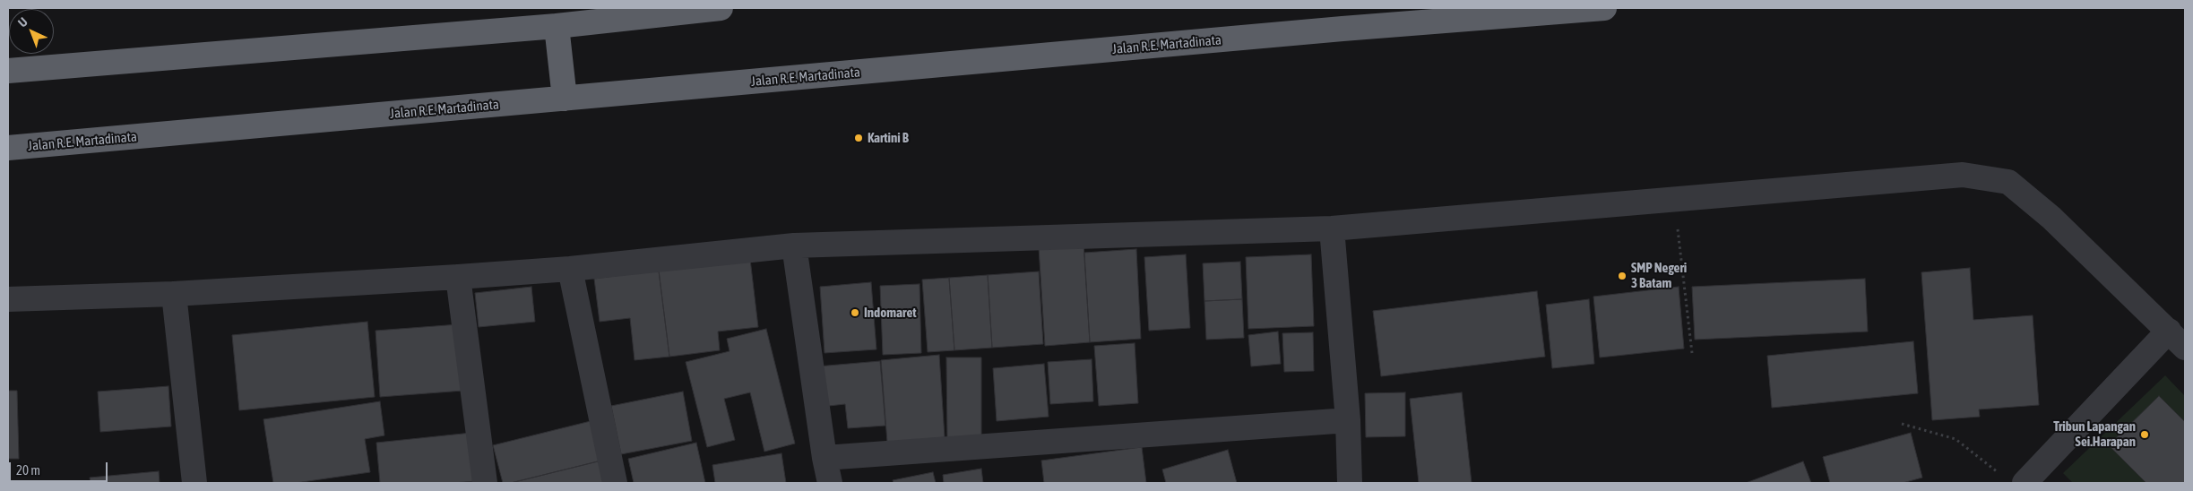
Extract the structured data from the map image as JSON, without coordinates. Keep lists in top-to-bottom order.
{
  "streets": {
    "highway": ["Jalan R.E. Martadinata"]
  },
  "places": [
    "Kartini B",
    "SMP Negeri 3 Batam",
    "Indomaret",
    "Tribun Lapangan Sei.Harapan"
  ],
  "scale_bar": "20 m",
  "north": "top left"
}
